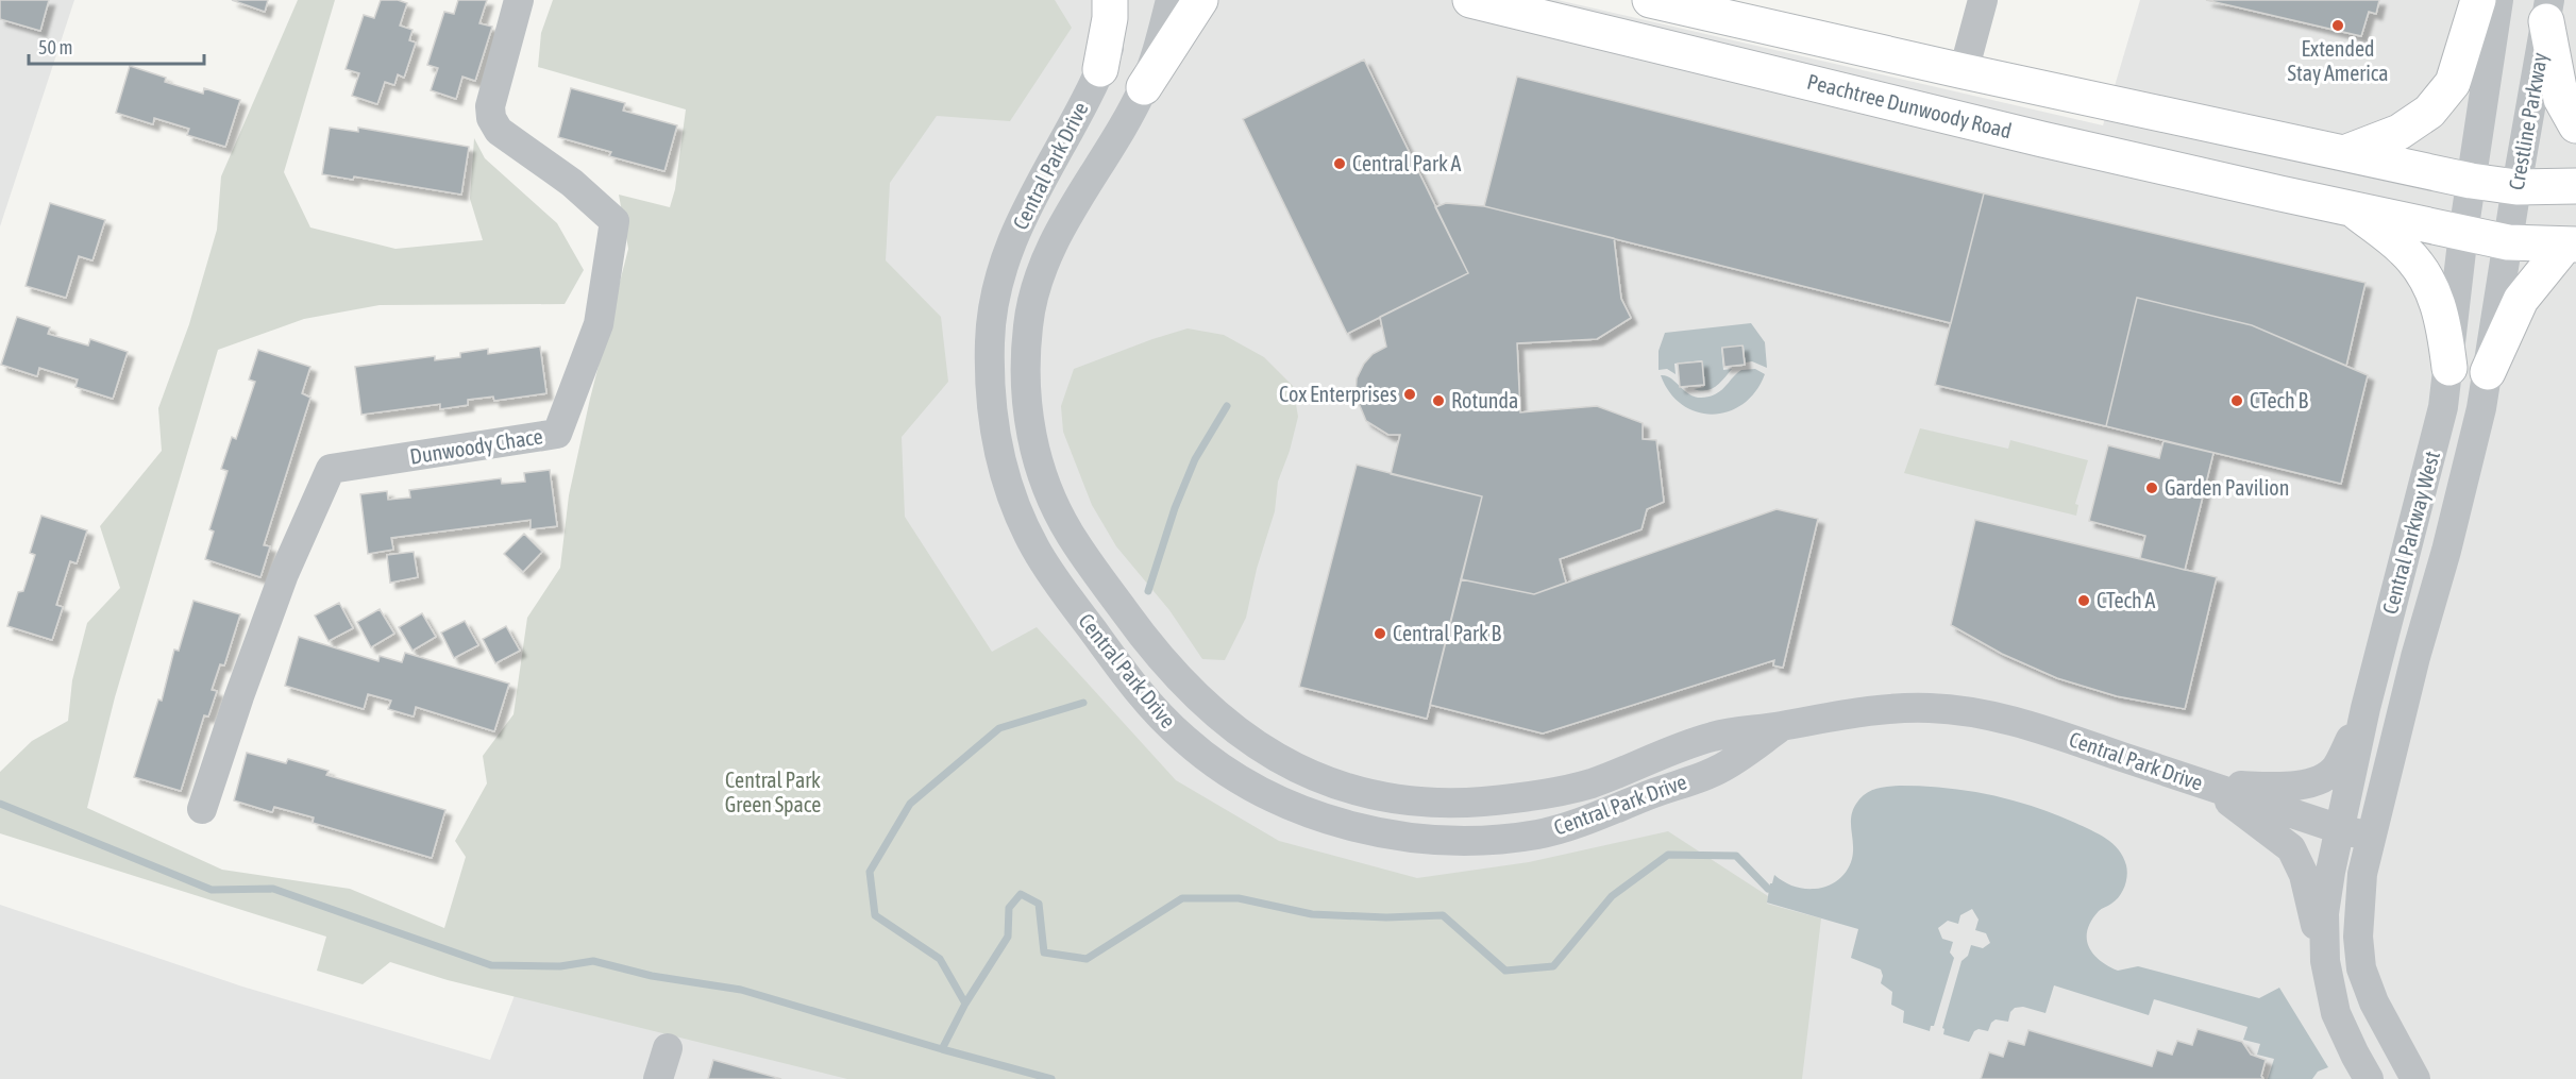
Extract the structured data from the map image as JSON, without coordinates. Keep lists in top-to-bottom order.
{
  "streets": {
    "main road": ["Peachtree Dunwoody Road"],
    "street": [
      "Crestline Parkway",
      "Central Park Drive",
      "Dunwoody Chace",
      "Central Parkway West"
    ]
  },
  "crossings": [
    ["Peachtree Dunwoody Road", "Crestline Parkway"],
    ["Peachtree Dunwoody Road", "Central Parkway West"],
    ["Crestline Parkway", "Central Parkway West"],
    ["Central Park Drive", "Central Parkway West"]
  ],
  "parks": ["Central Park Green Space"],
  "places": [
    "Extended Stay America",
    "Central Park A",
    "Cox Enterprises",
    "Rotunda",
    "CTech B",
    "Garden Pavilion",
    "CTech A",
    "Central Park B"
  ],
  "scale_bar": "50 m"
}
